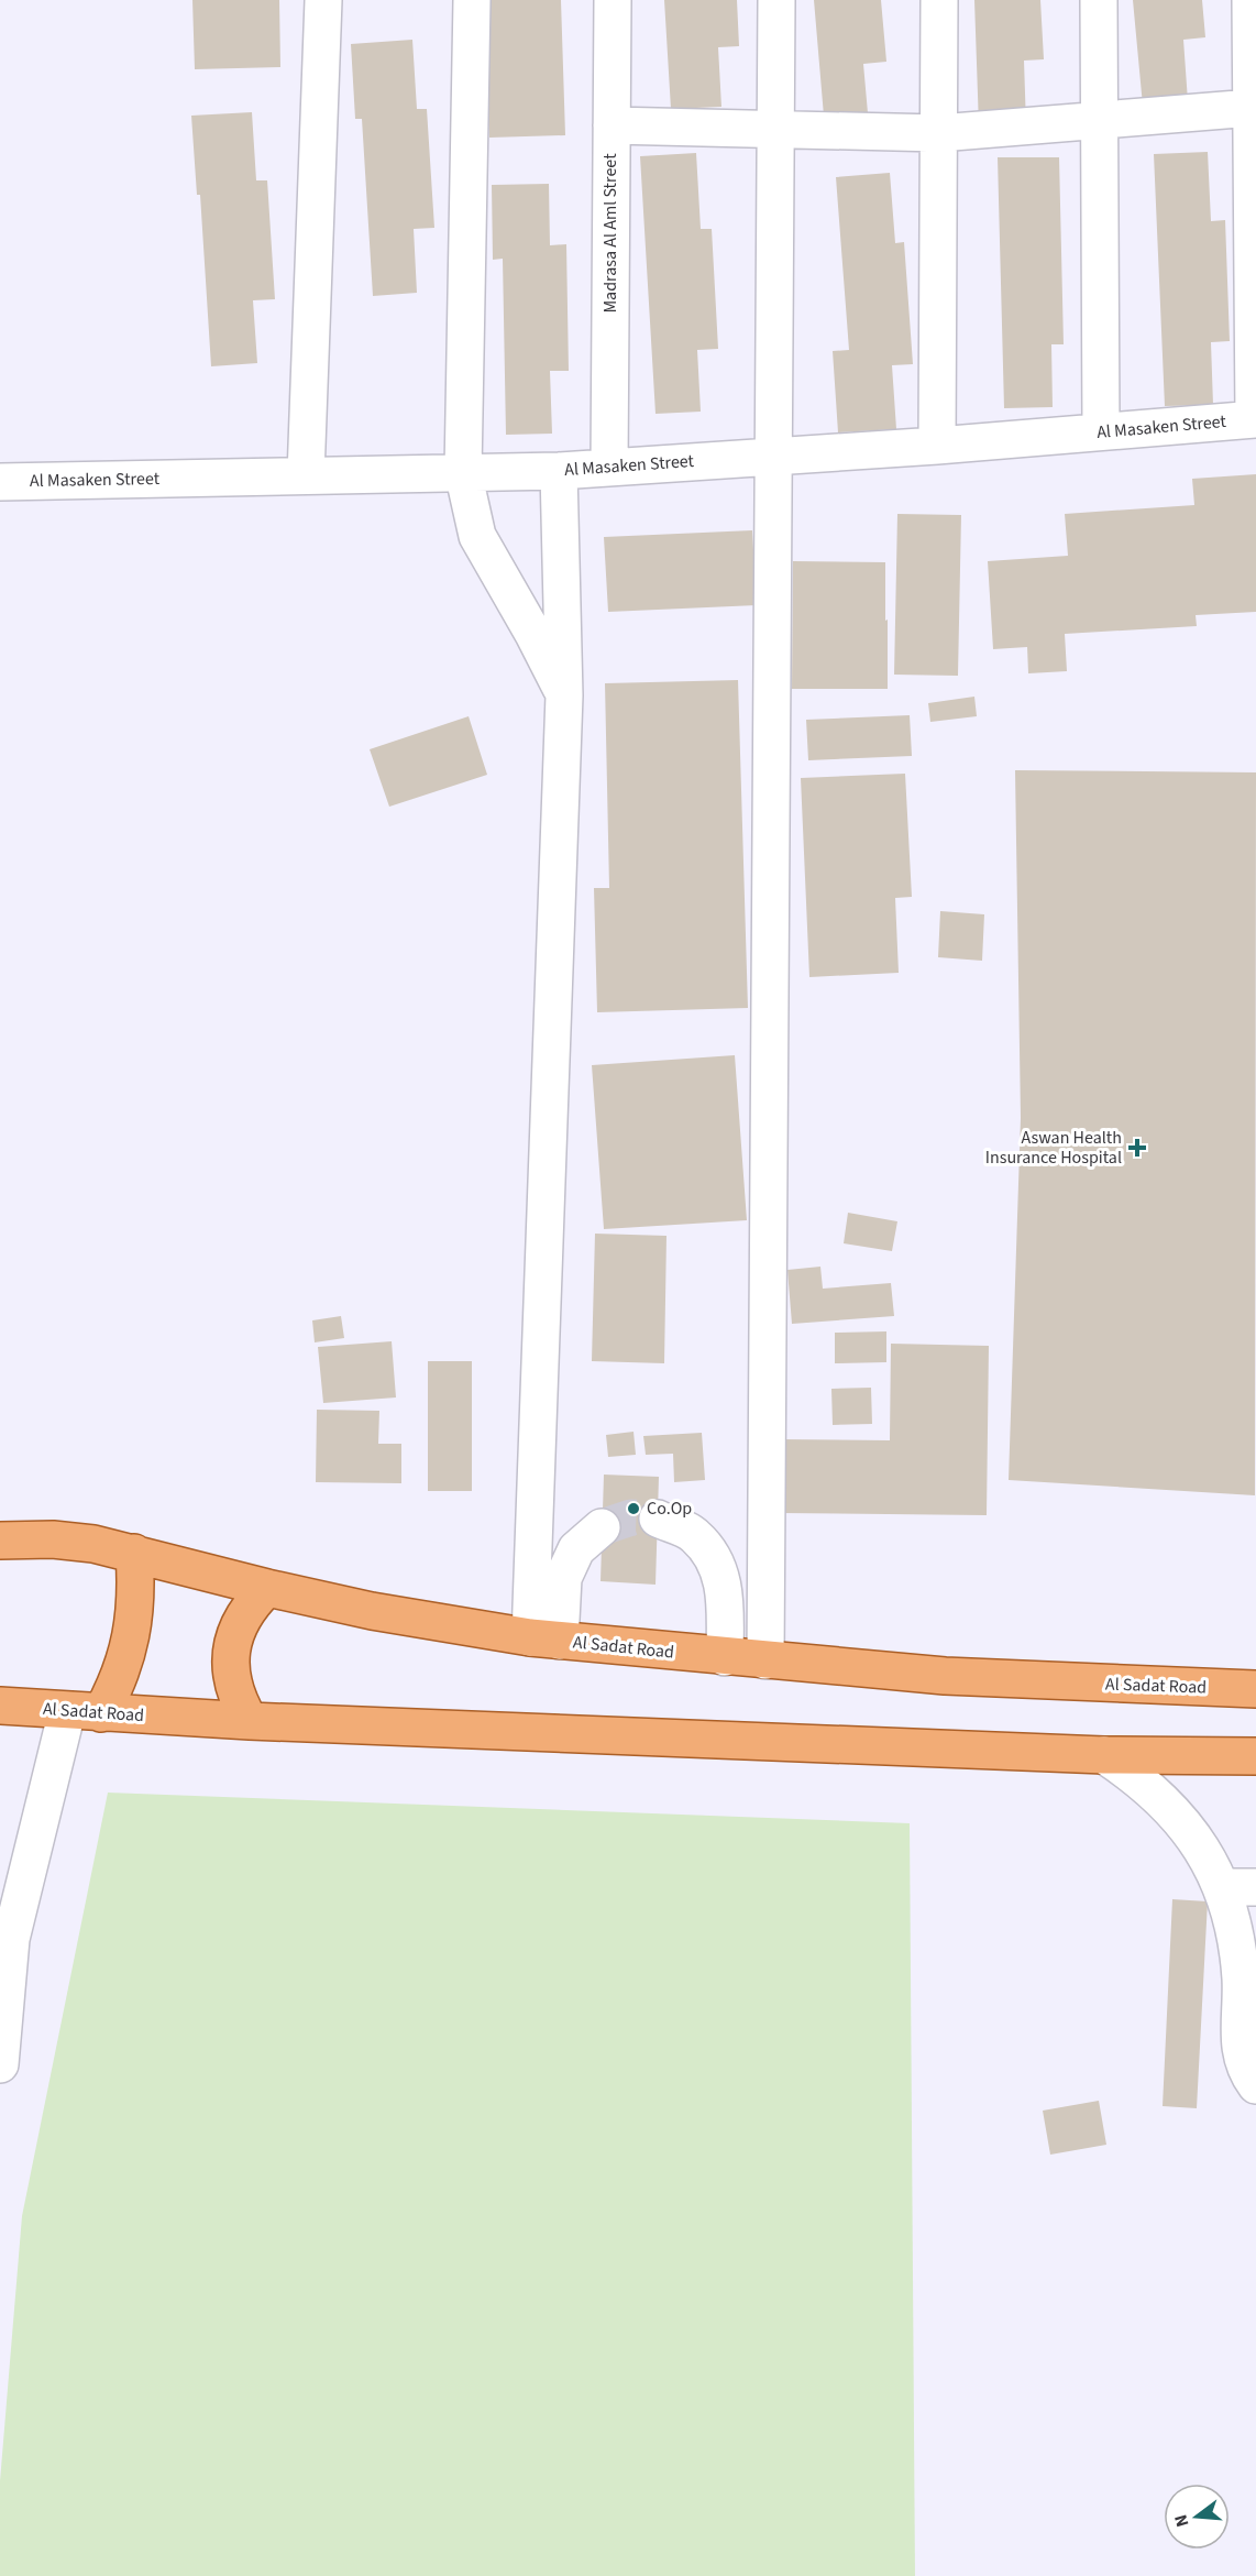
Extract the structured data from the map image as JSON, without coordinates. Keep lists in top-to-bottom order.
{
  "streets": {
    "main road": ["Al Sadat Road"],
    "street": ["Madrasa Al Aml Street", "Al Masaken Street"]
  },
  "crossings": [
    ["Madrasa Al Aml Street", "Al Masaken Street"]
  ],
  "places": {
    "health": ["Aswan Health Insurance Hospital"],
    "other": ["Co.Op"]
  },
  "north": "left"
}
